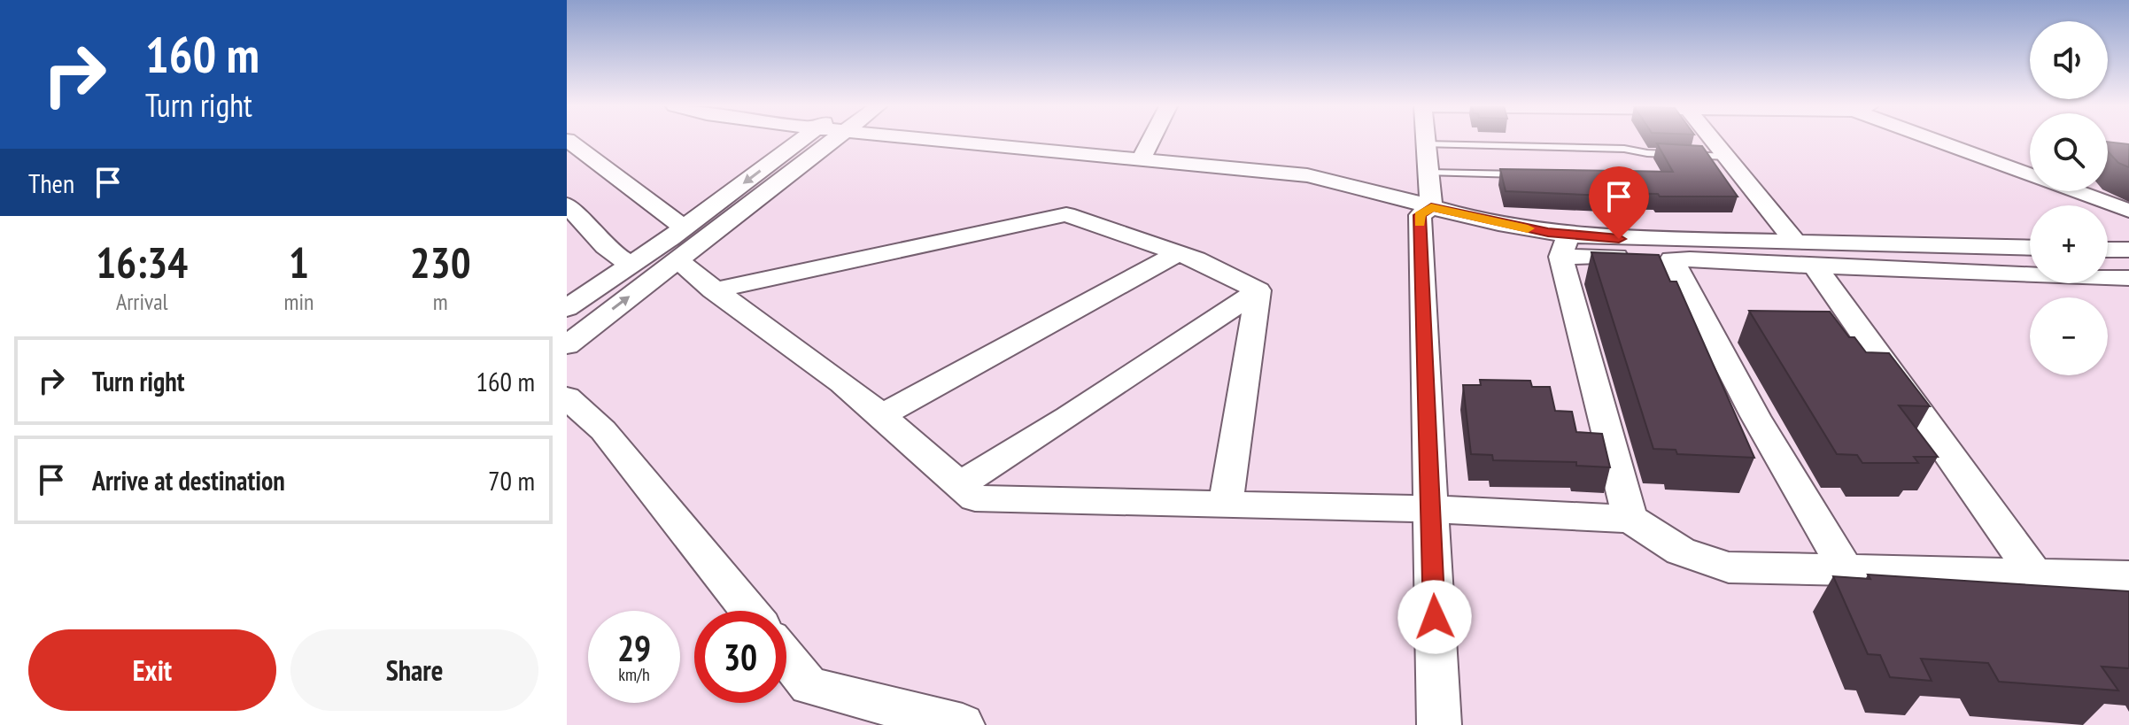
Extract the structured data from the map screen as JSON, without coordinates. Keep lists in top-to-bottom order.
{
  "page": {
    "turn": ["160 m", "Turn right"],
    "map_buttons": ["+", "−"],
    "then": "Then",
    "eta": [
      "16:34",
      "Arrival",
      "1",
      "min",
      "230",
      "m"
    ],
    "list": [
      {
        "name": "Turn right",
        "value": "160 m"
      },
      {
        "name": "Arrive at destination",
        "value": "70 m"
      }
    ],
    "speed": "29 km/h",
    "limit": "30",
    "buttons": ["Exit", "Share"]
  }
}
